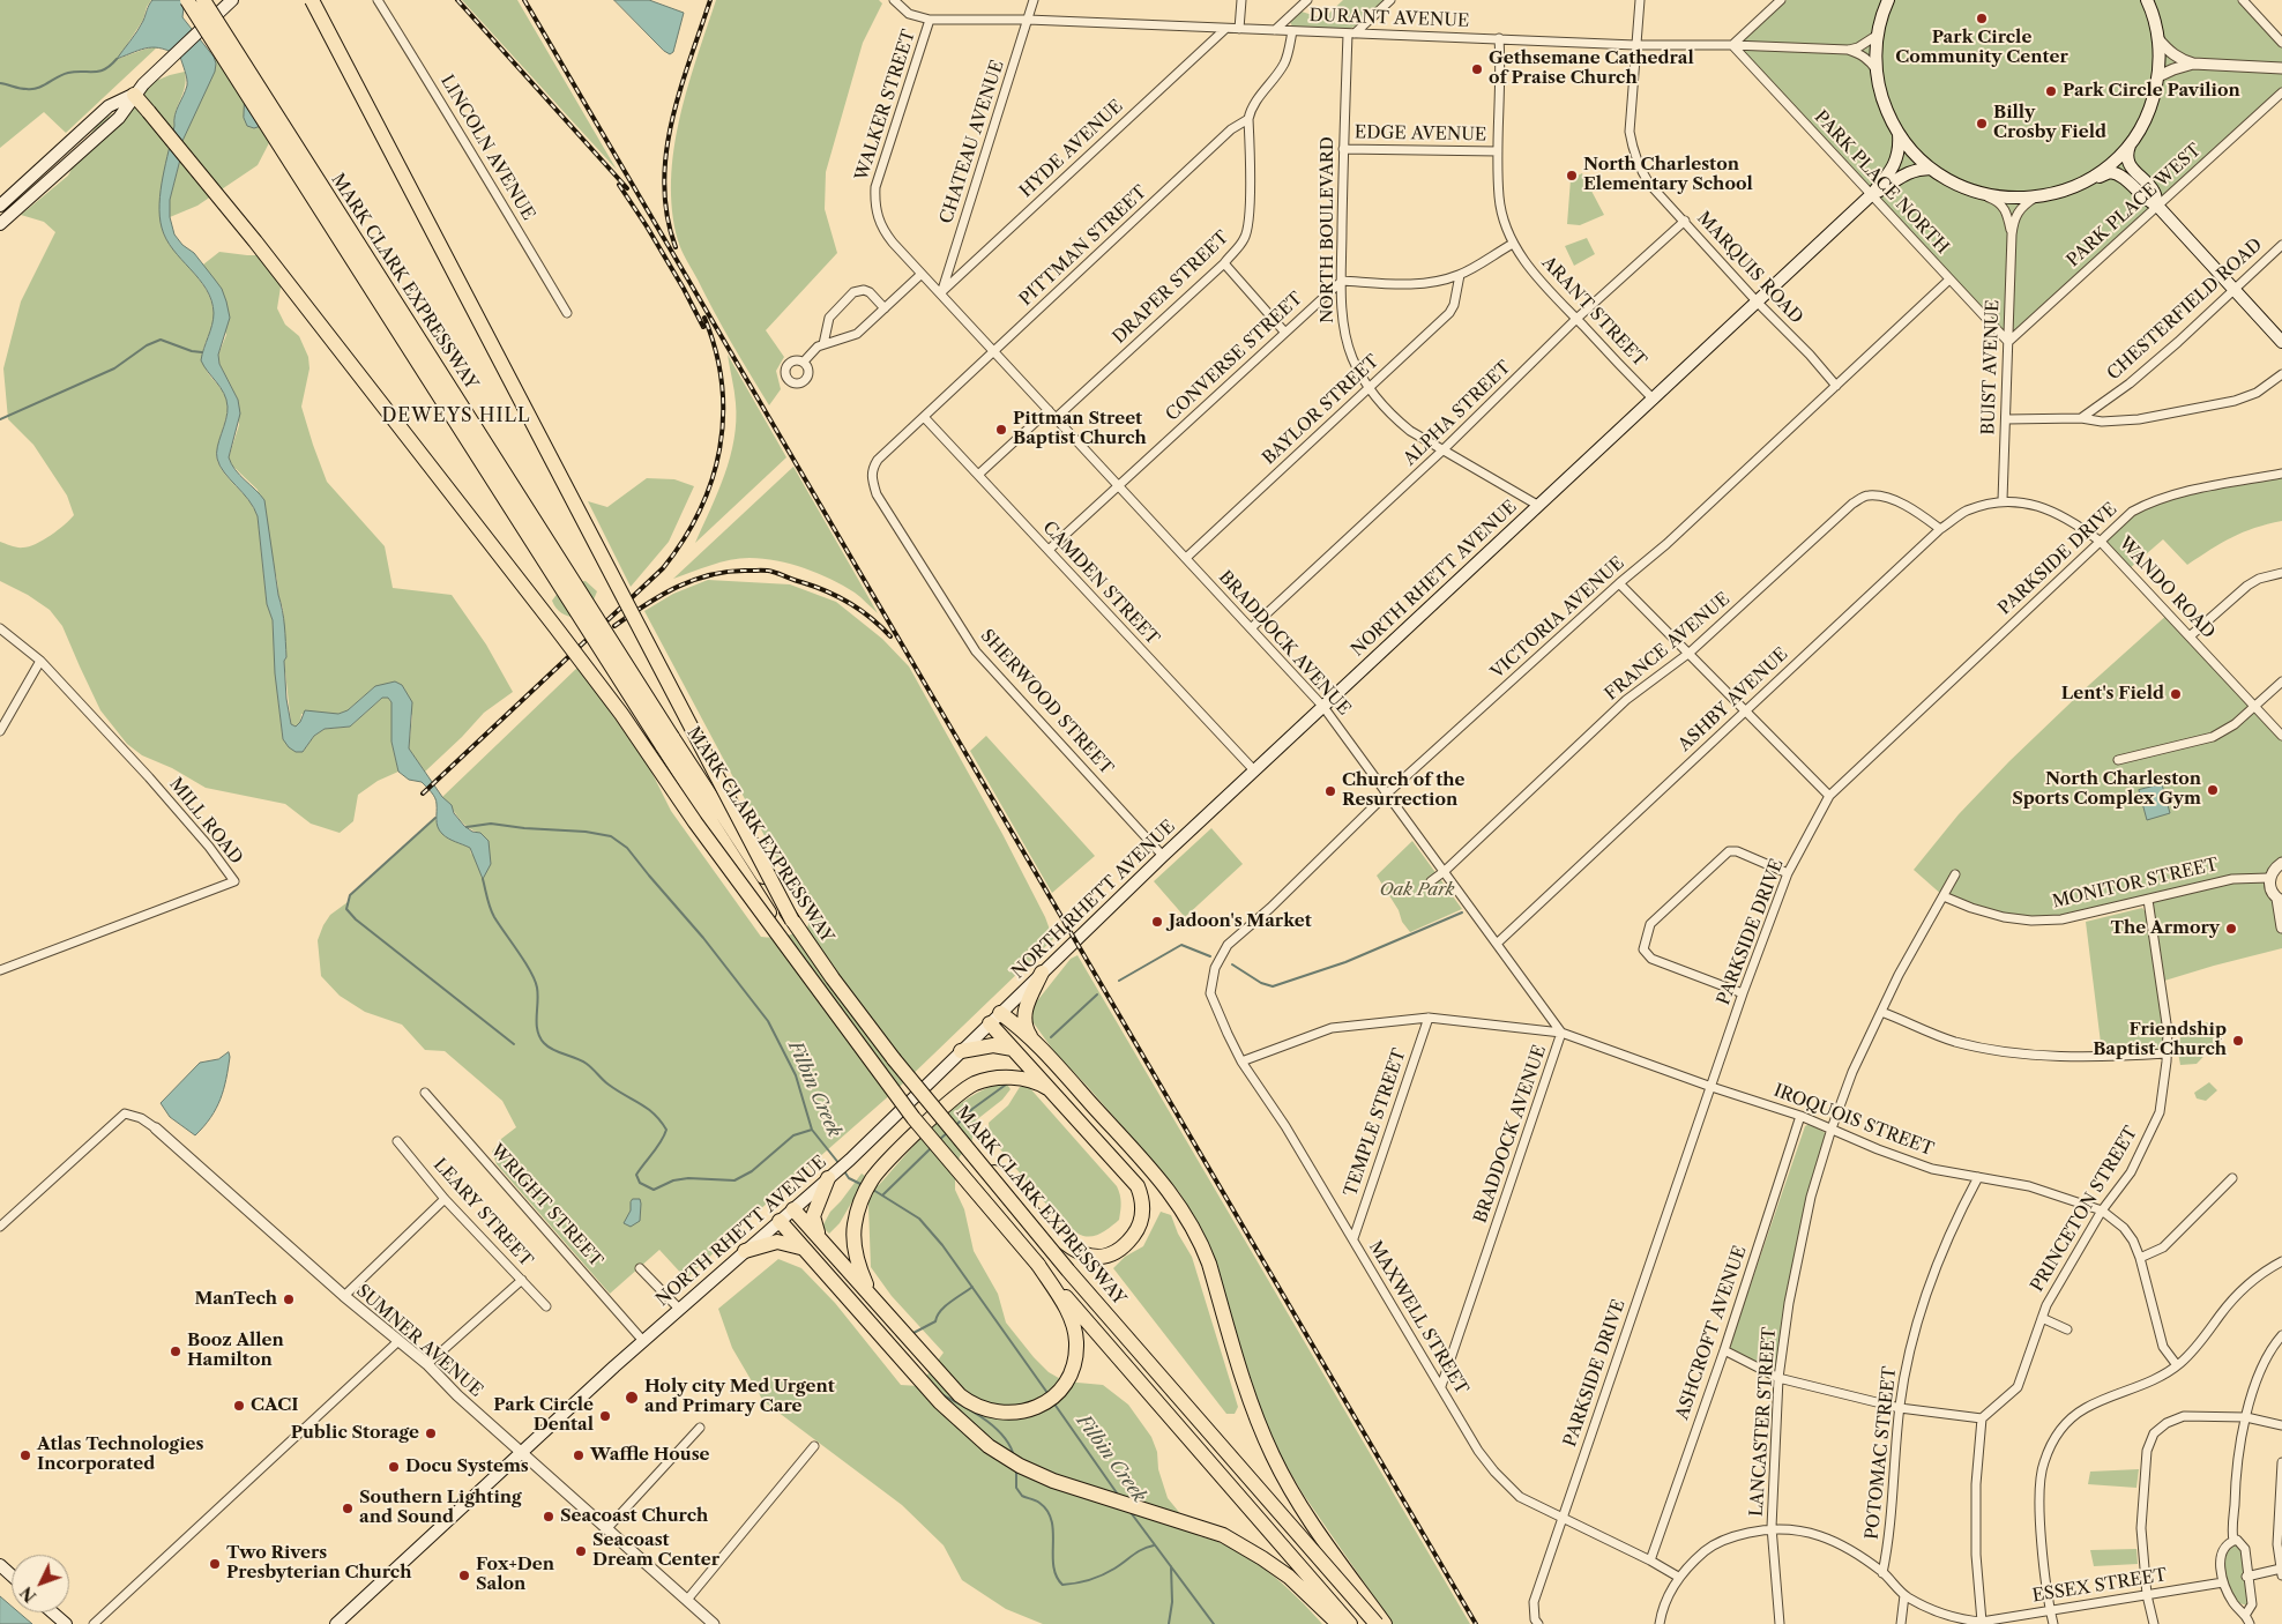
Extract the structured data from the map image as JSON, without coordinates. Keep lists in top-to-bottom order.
{
  "streets": {
    "highway": ["MARK CLARK EXPRESSWAY"],
    "main road": ["NORTH RHETT AVENUE"],
    "street": [
      "DURANT AVENUE",
      "WALKER STREET",
      "EDGE AVENUE",
      "CHATEAU AVENUE",
      "LINCOLN AVENUE",
      "HYDE AVENUE",
      "PARK PLACE NORTH",
      "PARK PLACE WEST",
      "NORTH BOULEVARD",
      "PITTMAN STREET",
      "MARQUIS ROAD",
      "DRAPER STREET",
      "CHESTERFIELD ROAD",
      "ARANT STREET",
      "CONVERSE STREET",
      "BUIST AVENUE",
      "BAYLOR STREET",
      "ALPHA STREET",
      "PARKSIDE DRIVE",
      "CAMDEN STREET",
      "WANDO ROAD",
      "VICTORIA AVENUE",
      "BRADDOCK AVENUE",
      "FRANCE AVENUE",
      "ASHBY AVENUE",
      "SHERWOOD STREET",
      "MILL ROAD",
      "MONITOR STREET",
      "IROQUOIS STREET",
      "TEMPLE STREET",
      "WRIGHT STREET",
      "PRINCETON STREET",
      "LEARY STREET",
      "MAXWELL STREET",
      "ASHCROFT AVENUE",
      "SUMNER AVENUE",
      "LANCASTER STREET",
      "POTOMAC STREET",
      "ESSEX STREET"
    ]
  },
  "crossings": [
    ["DURANT AVENUE", "WALKER STREET"],
    ["DURANT AVENUE", "CHATEAU AVENUE"],
    ["DURANT AVENUE", "HYDE AVENUE"],
    ["DURANT AVENUE", "PARK PLACE NORTH"],
    ["DURANT AVENUE", "NORTH BOULEVARD"],
    ["DURANT AVENUE", "MARQUIS ROAD"],
    ["DURANT AVENUE", "ARANT STREET"],
    ["WALKER STREET", "CHATEAU AVENUE"],
    ["WALKER STREET", "HYDE AVENUE"],
    ["WALKER STREET", "BRADDOCK AVENUE"],
    ["EDGE AVENUE", "NORTH BOULEVARD"],
    ["EDGE AVENUE", "ARANT STREET"],
    ["CHATEAU AVENUE", "HYDE AVENUE"],
    ["PARK PLACE NORTH", "PARK PLACE WEST"],
    ["PARK PLACE NORTH", "BUIST AVENUE"],
    ["PARK PLACE NORTH", "NORTH RHETT AVENUE"],
    ["PARK PLACE NORTH", "VICTORIA AVENUE"],
    ["PARK PLACE WEST", "BUIST AVENUE"],
    ["NORTH BOULEVARD", "CONVERSE STREET"],
    ["NORTH BOULEVARD", "BAYLOR STREET"],
    ["NORTH BOULEVARD", "ALPHA STREET"],
    ["NORTH BOULEVARD", "NORTH RHETT AVENUE"],
    ["PITTMAN STREET", "DRAPER STREET"],
    ["PITTMAN STREET", "CAMDEN STREET"],
    ["PITTMAN STREET", "BRADDOCK AVENUE"],
    ["PITTMAN STREET", "SHERWOOD STREET"],
    ["MARQUIS ROAD", "ALPHA STREET"],
    ["MARQUIS ROAD", "NORTH RHETT AVENUE"],
    ["MARQUIS ROAD", "VICTORIA AVENUE"],
    ["DRAPER STREET", "BRADDOCK AVENUE"],
    ["ARANT STREET", "ALPHA STREET"],
    ["ARANT STREET", "NORTH RHETT AVENUE"],
    ["CONVERSE STREET", "CAMDEN STREET"],
    ["CONVERSE STREET", "BRADDOCK AVENUE"],
    ["BUIST AVENUE", "WANDO ROAD"],
    ["BUIST AVENUE", "ASHBY AVENUE"],
    ["BAYLOR STREET", "BRADDOCK AVENUE"],
    ["ALPHA STREET", "BRADDOCK AVENUE"],
    ["PARKSIDE DRIVE", "WANDO ROAD"],
    ["PARKSIDE DRIVE", "IROQUOIS STREET"],
    ["PARKSIDE DRIVE", "MAXWELL STREET"],
    ["NORTH RHETT AVENUE", "CAMDEN STREET"],
    ["NORTH RHETT AVENUE", "BRADDOCK AVENUE"],
    ["NORTH RHETT AVENUE", "SHERWOOD STREET"],
    ["NORTH RHETT AVENUE", "WRIGHT STREET"],
    ["NORTH RHETT AVENUE", "SUMNER AVENUE"],
    ["WANDO ROAD", "ASHBY AVENUE"],
    ["VICTORIA AVENUE", "BRADDOCK AVENUE"],
    ["VICTORIA AVENUE", "MAXWELL STREET"],
    ["BRADDOCK AVENUE", "FRANCE AVENUE"],
    ["BRADDOCK AVENUE", "ASHBY AVENUE"],
    ["BRADDOCK AVENUE", "IROQUOIS STREET"],
    ["BRADDOCK AVENUE", "MAXWELL STREET"],
    ["FRANCE AVENUE", "ASHBY AVENUE"],
    ["MONITOR STREET", "PRINCETON STREET"],
    ["MONITOR STREET", "LANCASTER STREET"],
    ["IROQUOIS STREET", "TEMPLE STREET"],
    ["IROQUOIS STREET", "PRINCETON STREET"],
    ["IROQUOIS STREET", "MAXWELL STREET"],
    ["IROQUOIS STREET", "ASHCROFT AVENUE"],
    ["IROQUOIS STREET", "LANCASTER STREET"],
    ["IROQUOIS STREET", "POTOMAC STREET"],
    ["TEMPLE STREET", "MAXWELL STREET"],
    ["MAXWELL STREET", "ASHCROFT AVENUE"],
    ["MAXWELL STREET", "ESSEX STREET"],
    ["LANCASTER STREET", "ESSEX STREET"],
    ["POTOMAC STREET", "ESSEX STREET"]
  ],
  "districts": ["DEWEYS HILL"],
  "water": ["Filbin Creek"],
  "parks": ["Oak Park"],
  "places": [
    "Park Circle Community Center",
    "Gethsemane Cathedral of Praise Church",
    "Park Circle Pavilion",
    "Billy Crosby Field",
    "North Charleston Elementary School",
    "Pittman Street Baptist Church",
    "Lent's Field",
    "North Charleston Sports Complex Gym",
    "Church of the Resurrection",
    "Jadoon's Market",
    "The Armory",
    "Friendship Baptist Church",
    "ManTech",
    "Booz Allen Hamilton",
    "Holy city Med Urgent and Primary Care",
    "CACI",
    "Park Circle Dental",
    "Public Storage",
    "Atlas Technologies Incorporated",
    "Waffle House",
    "Docu Systems",
    "Southern Lighting and Sound",
    "Seacoast Church",
    "Seacoast Dream Center",
    "Two Rivers Presbyterian Church",
    "Fox+Den Salon"
  ],
  "north": "bottom left"
}
